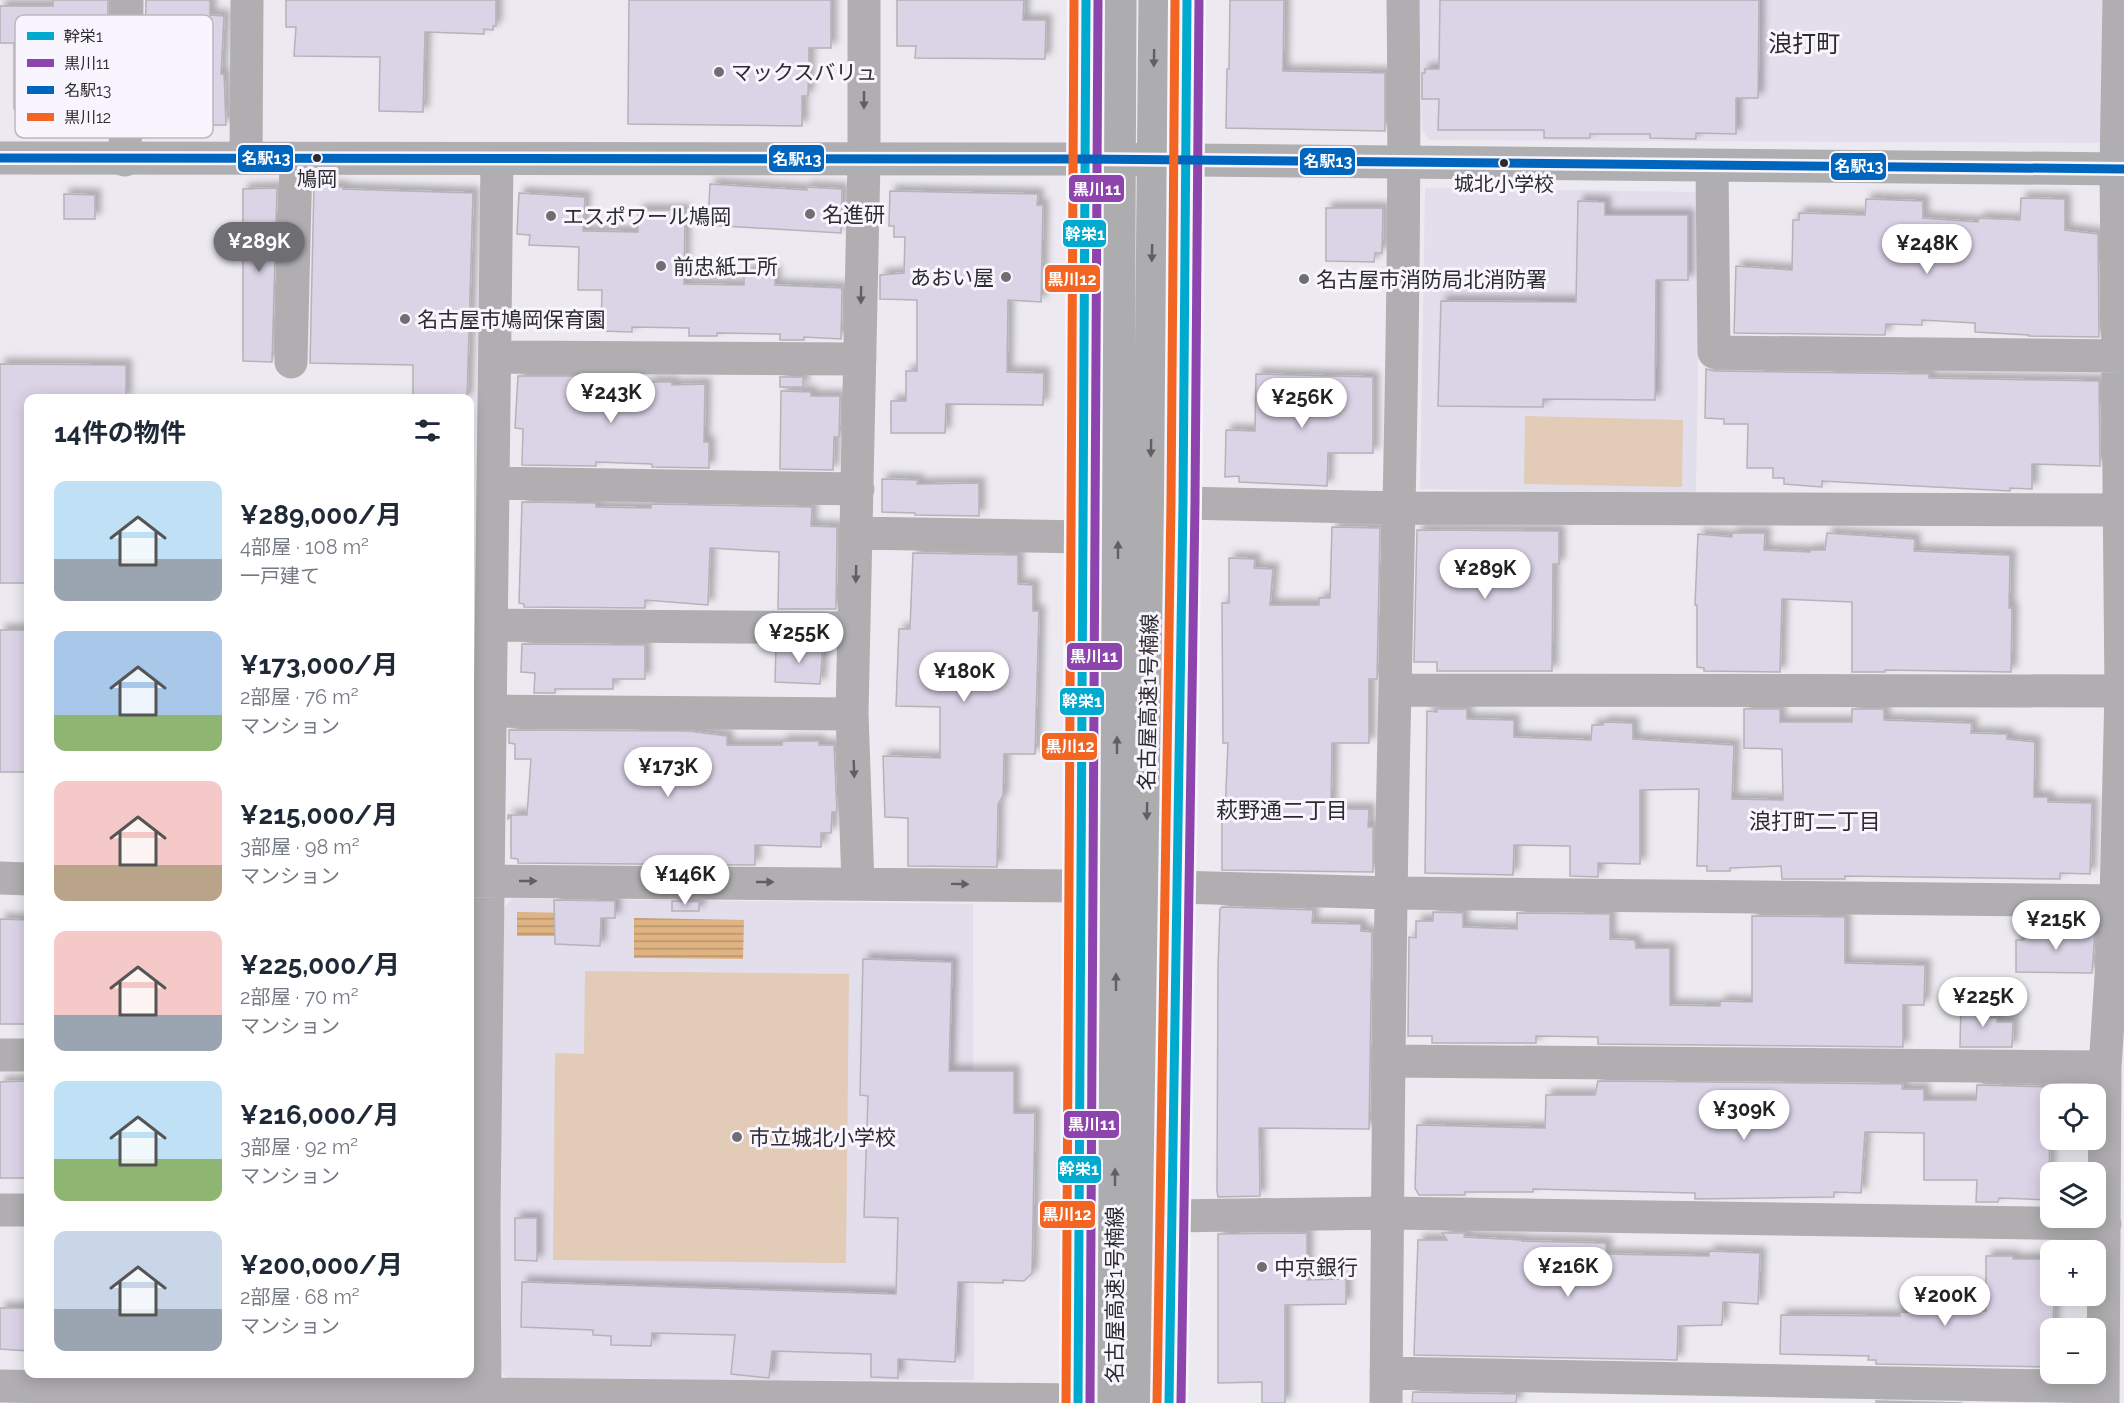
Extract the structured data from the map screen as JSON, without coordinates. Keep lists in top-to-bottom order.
{
  "streets": {
    "highway": ["名古屋高速1号楠線"]
  },
  "districts": ["浪打町", "萩野通二丁目", "浪打町二丁目"],
  "places": [
    "マックスバリュ",
    "鳩岡",
    "城北小学校",
    "名進研",
    "エスポワール鳩岡",
    "前忠紙工所",
    "あおい屋",
    "名古屋市消防局北消防署",
    "名古屋市鳩岡保育園",
    "市立城北小学校",
    "中京銀行"
  ],
  "lines": [
    "transit line 幹栄1",
    "transit line 黒川11",
    "transit line 黒川12",
    "transit line 名駅13"
  ],
  "legend": [
    "幹栄1",
    "黒川11",
    "名駅13",
    "黒川12"
  ],
  "page": {
    "price": [
      "¥289K",
      "¥248K",
      "¥243K",
      "¥256K",
      "¥289K",
      "¥255K",
      "¥180K",
      "¥173K",
      "¥146K",
      "¥215K",
      "¥225K",
      "¥309K",
      "¥216K",
      "¥200K"
    ],
    "heading": "14件の物件",
    "list": [
      {
        "name": "¥289,000/月",
        "note": "4部屋 · 108 m² · 一戸建て"
      },
      {
        "name": "¥173,000/月",
        "note": "2部屋 · 76 m² · マンション"
      },
      {
        "name": "¥215,000/月",
        "note": "3部屋 · 98 m² · マンション"
      },
      {
        "name": "¥225,000/月",
        "note": "2部屋 · 70 m² · マンション"
      },
      {
        "name": "¥216,000/月",
        "note": "3部屋 · 92 m² · マンション"
      },
      {
        "name": "¥200,000/月",
        "note": "2部屋 · 68 m² · マンション"
      }
    ],
    "map_buttons": ["+", "−"]
  }
}
